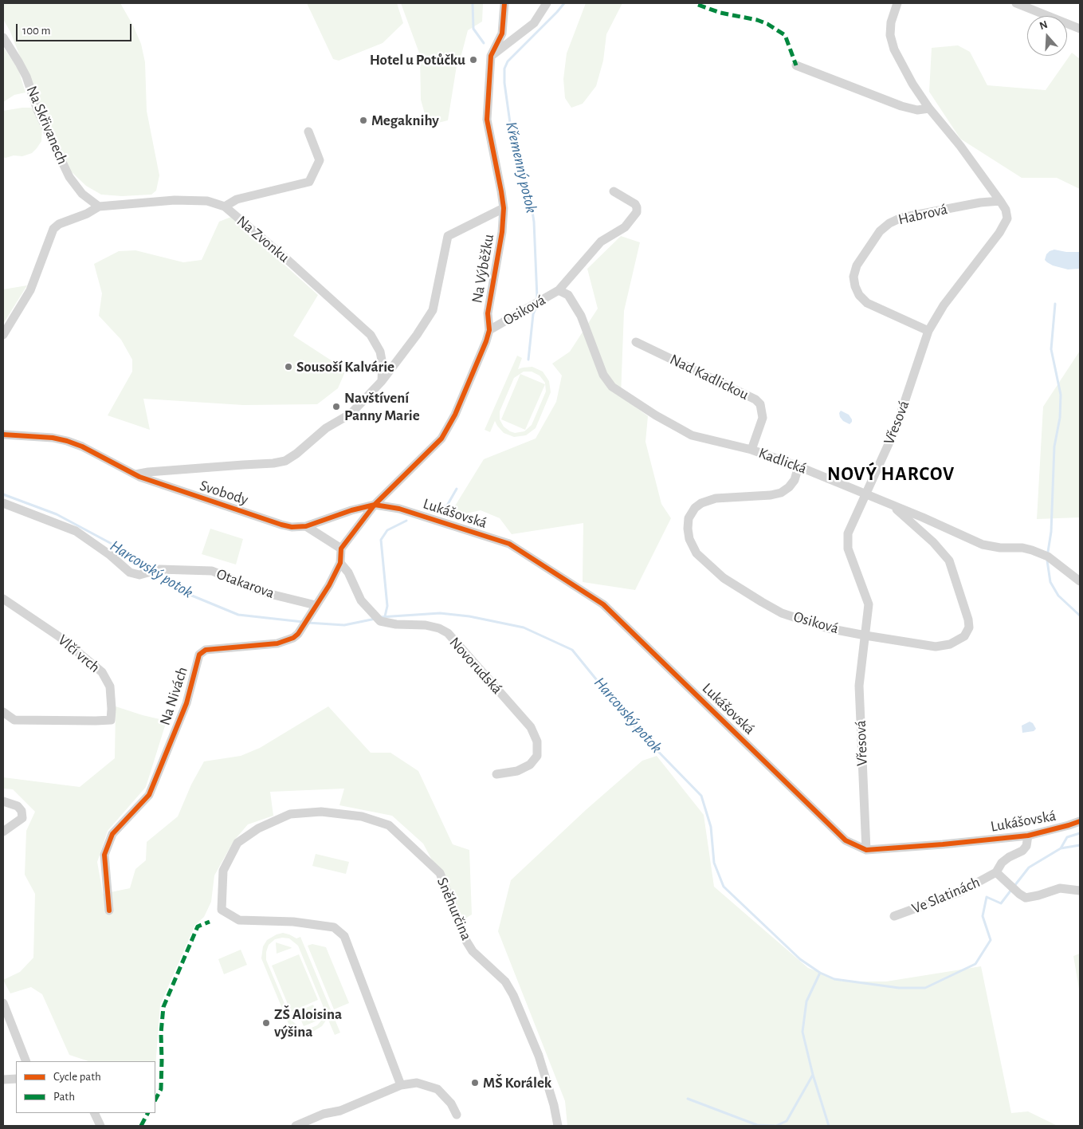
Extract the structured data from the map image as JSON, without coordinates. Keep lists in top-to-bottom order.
{
  "streets": {
    "street": [
      "Na Skřivanech",
      "Habrová",
      "Na Zvonku",
      "Na Výběžku",
      "Osiková",
      "Nad Kadlickou",
      "Vřesová",
      "Kadlická",
      "Svobody",
      "Lukášovská",
      "Otakarova",
      "Vlčí vrch",
      "Novorudská",
      "Na Nivách",
      "Ve Slatinách",
      "Sněhurčina"
    ]
  },
  "crossings": [
    ["Habrová", "Vřesová"],
    ["Na Výběžku", "Osiková"],
    ["Na Výběžku", "Svobody"],
    ["Na Výběžku", "Lukášovská"],
    ["Osiková", "Vřesová"],
    ["Osiková", "Kadlická"],
    ["Nad Kadlickou", "Kadlická"],
    ["Vřesová", "Kadlická"],
    ["Vřesová", "Lukášovská"],
    ["Svobody", "Lukášovská"],
    ["Lukášovská", "Ve Slatinách"],
    ["Otakarova", "Na Nivách"],
    ["Novorudská", "Na Nivách"]
  ],
  "districts": ["NOVÝ HARCOV"],
  "water": ["Křemenný potok", "Harcovský potok"],
  "places": [
    "Hotel u Potůčku",
    "Megaknihy",
    "Sousoší Kalvárie",
    "Navštívení Panny Marie",
    "ZŠ Aloisina výšina",
    "MŠ Korálek"
  ],
  "legend": ["Cycle path", "Path"],
  "scale_bar": "100 m",
  "north": "top"
}
